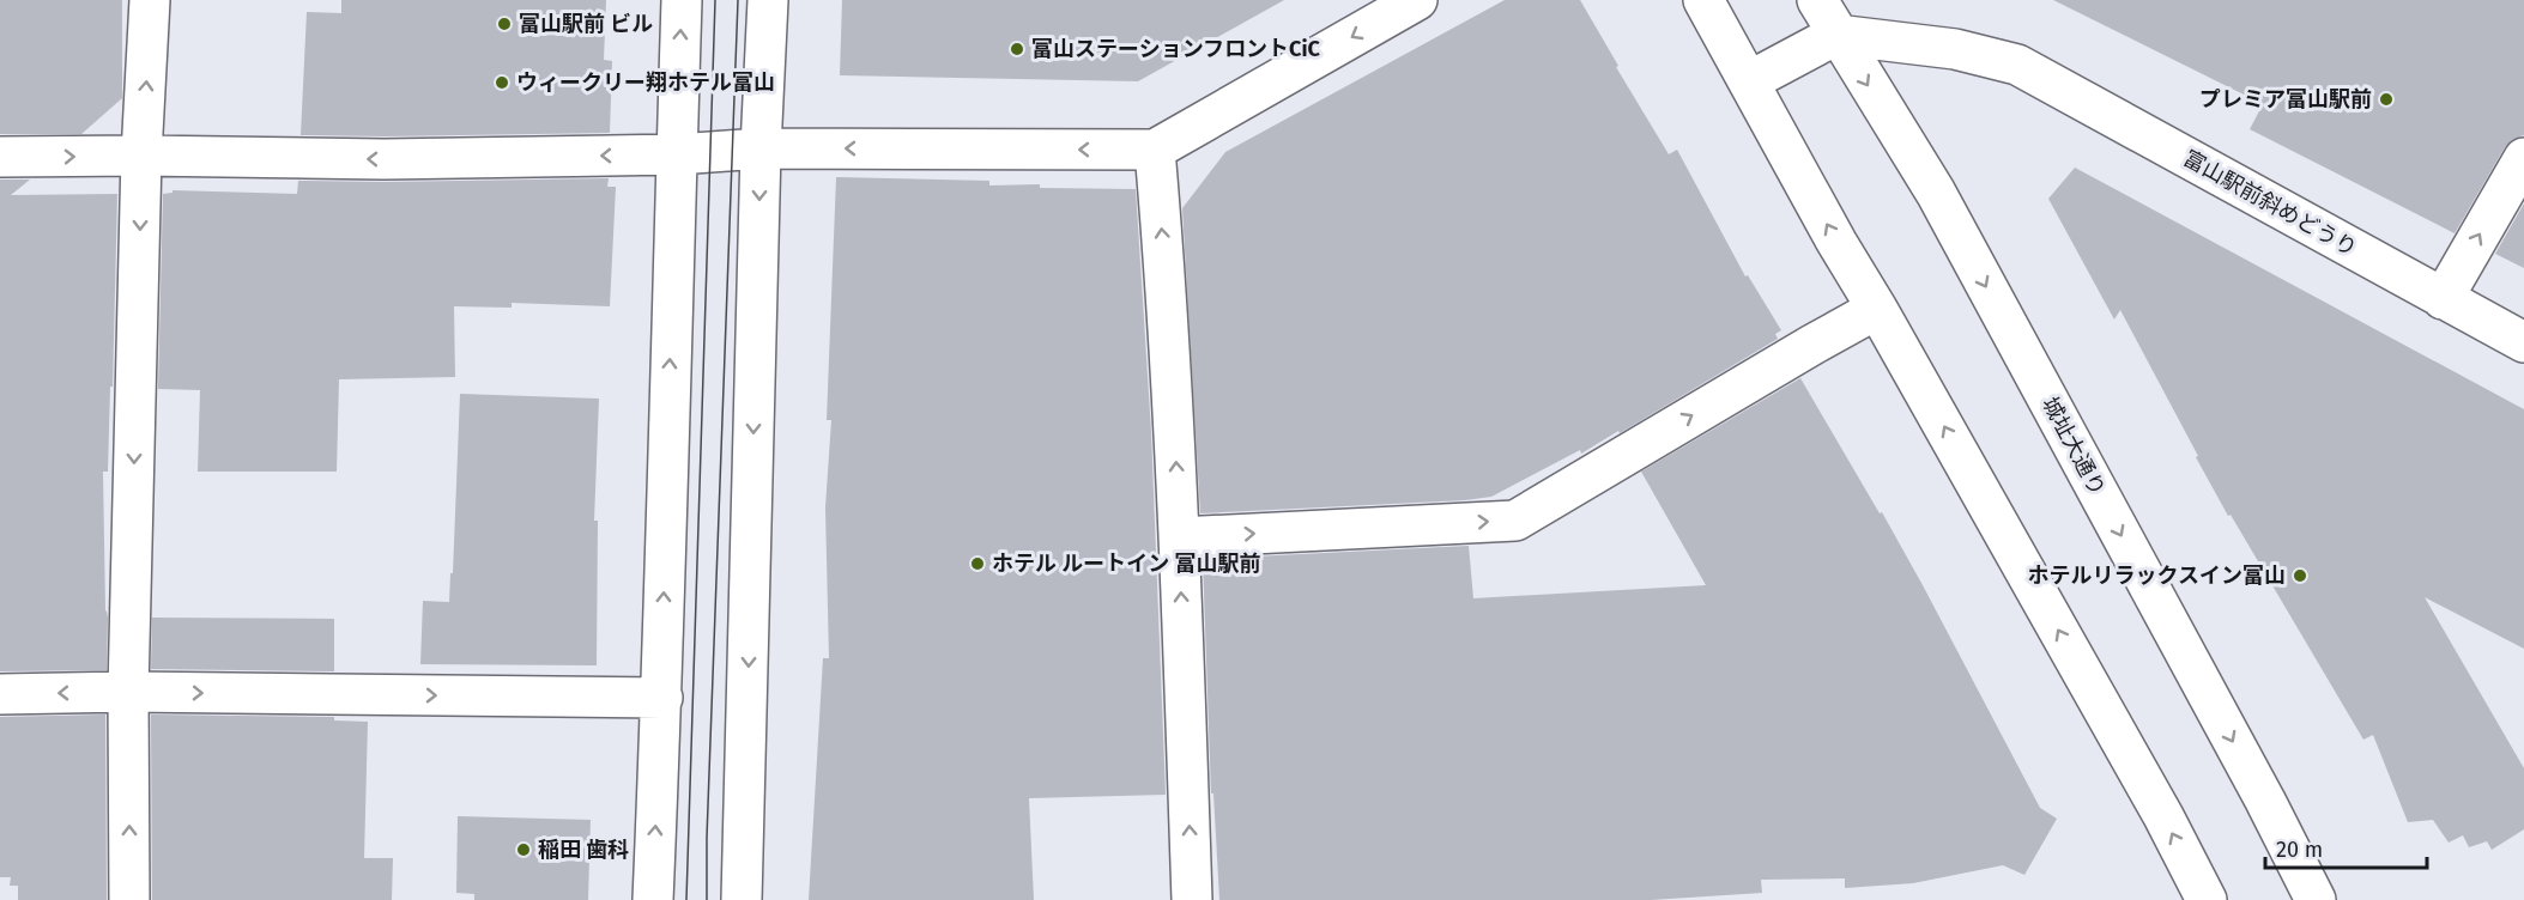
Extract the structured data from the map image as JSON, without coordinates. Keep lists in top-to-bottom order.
{
  "streets": {
    "street": ["富山駅前斜めどうり", "城址大通り"]
  },
  "crossings": [
    ["富山駅前斜めどうり", "城址大通り"]
  ],
  "places": [
    "富山駅前 ビル",
    "富山ステーションフロントCiC",
    "ウィークリー翔ホテル富山",
    "プレミア富山駅前",
    "ホテル ルートイン 富山駅前",
    "ホテルリラックスイン富山",
    "稲田 歯科"
  ],
  "scale_bar": "20 m"
}
